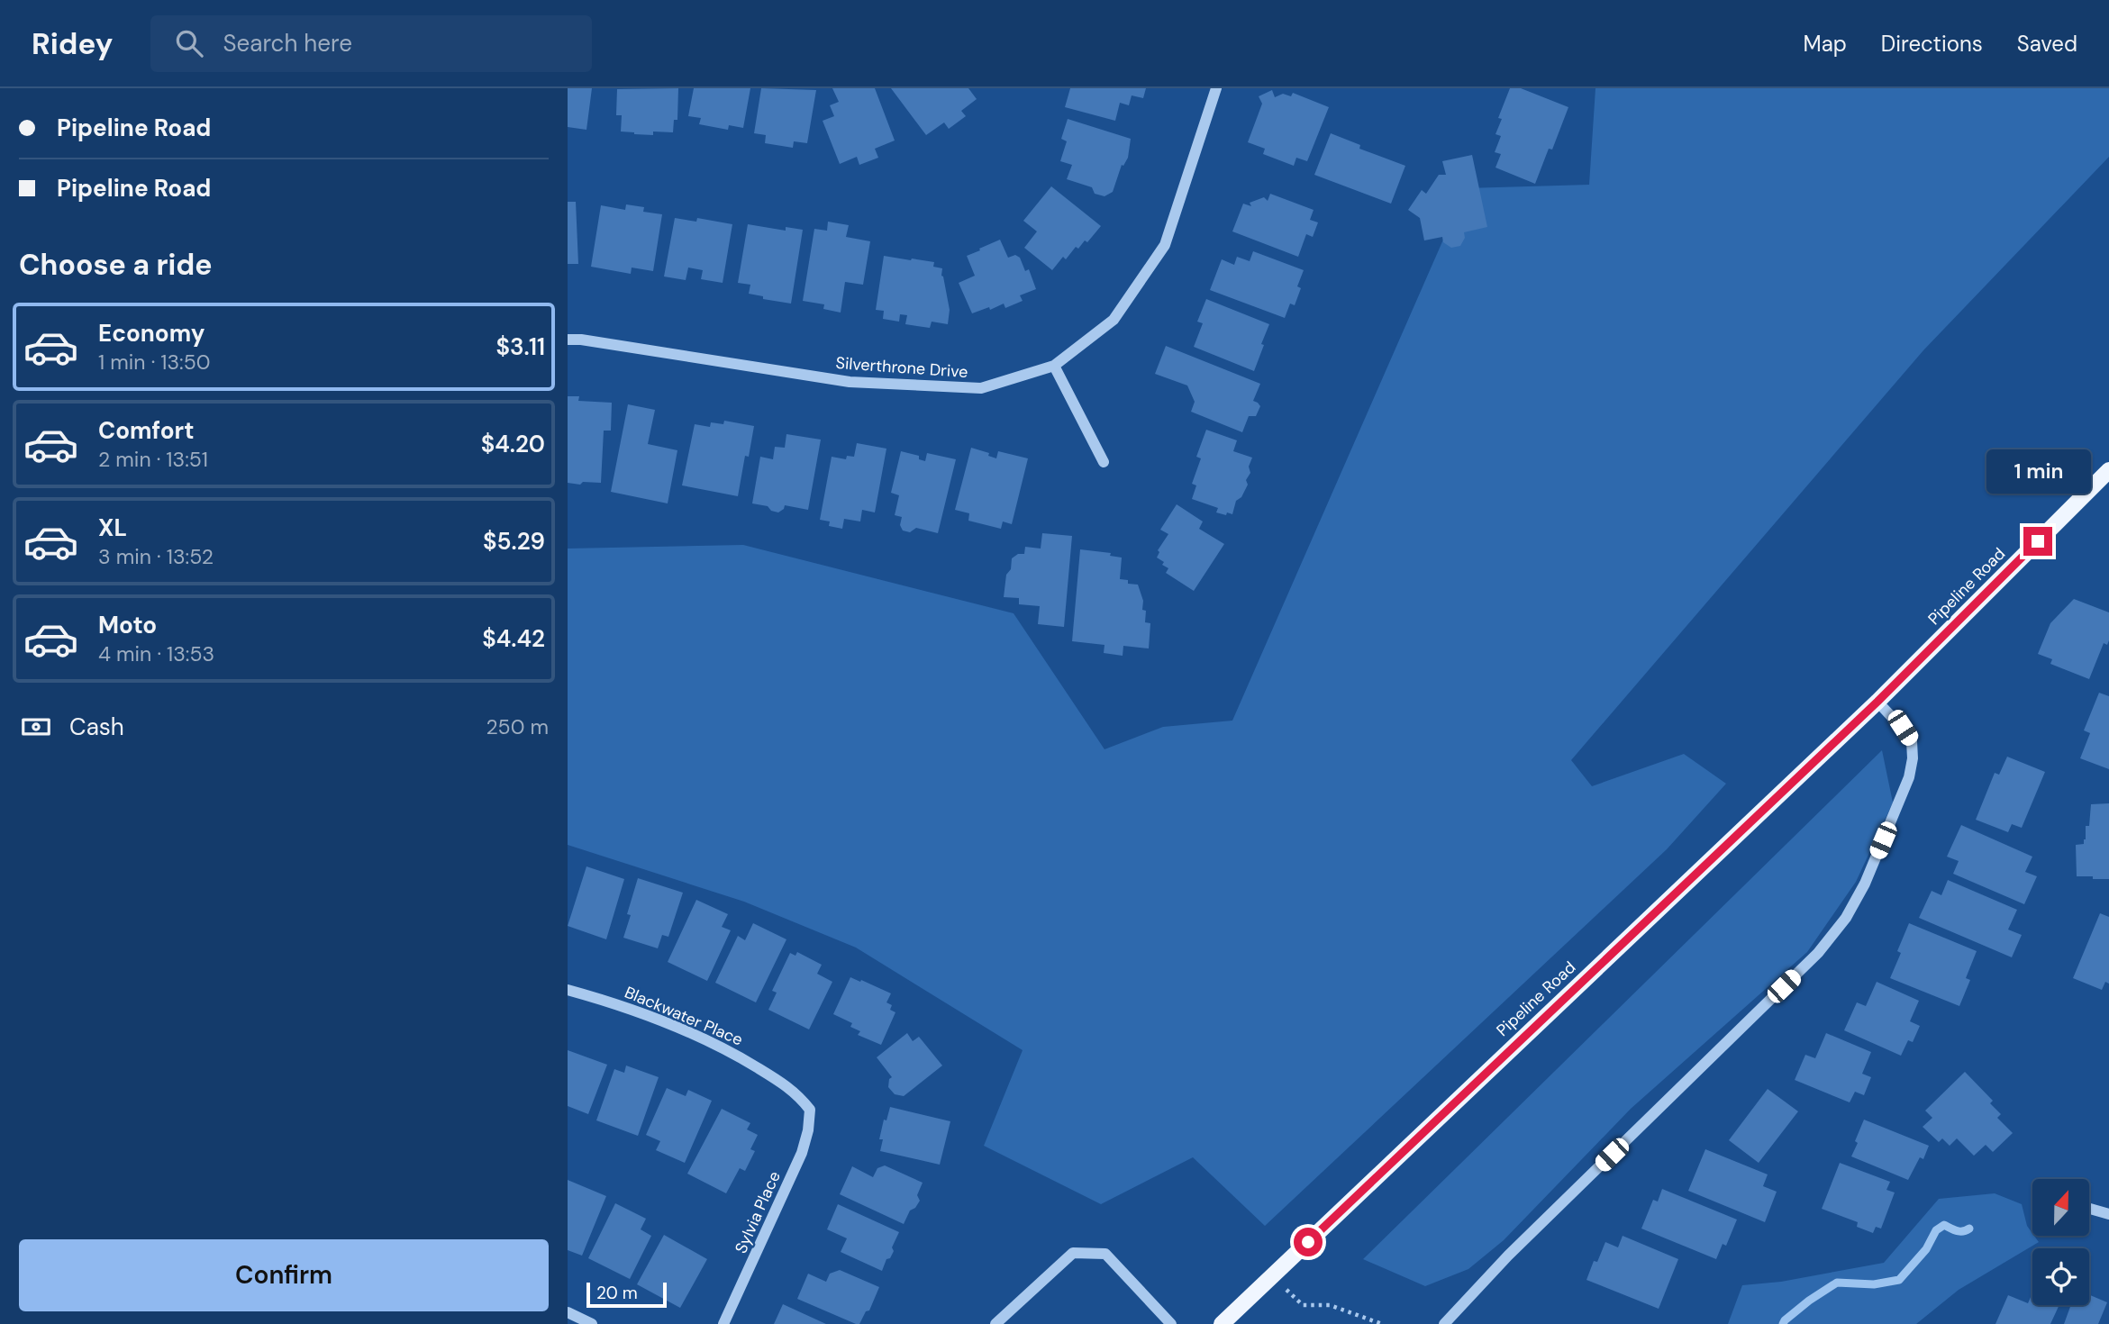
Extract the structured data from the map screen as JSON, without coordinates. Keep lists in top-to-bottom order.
{
  "streets": {
    "main road": ["Pipeline Road"],
    "street": ["Silverthrone Drive", "Blackwater Place", "Sylvia Place"]
  },
  "crossings": [
    ["Blackwater Place", "Sylvia Place"]
  ],
  "scale_bar": "20 m",
  "north": "top",
  "page": {
    "header": "Ridey",
    "search": "Search here",
    "nav": ["Map", "Directions", "Saved"],
    "banner": ["Pipeline Road", "Pipeline Road"],
    "heading": "Choose a ride",
    "list": [
      {
        "name": "Economy",
        "note": "1 min · 13:50",
        "value": "$3.11"
      },
      {
        "name": "Comfort",
        "note": "2 min · 13:51",
        "value": "$4.20"
      },
      {
        "name": "XL",
        "note": "3 min · 13:52",
        "value": "$5.29"
      },
      {
        "name": "Moto",
        "note": "4 min · 13:53",
        "value": "$4.42"
      }
    ],
    "bubble": "1 min",
    "pay": ["Cash", "250 m"],
    "buttons": "Confirm",
    "scale": "20 m"
  }
}
